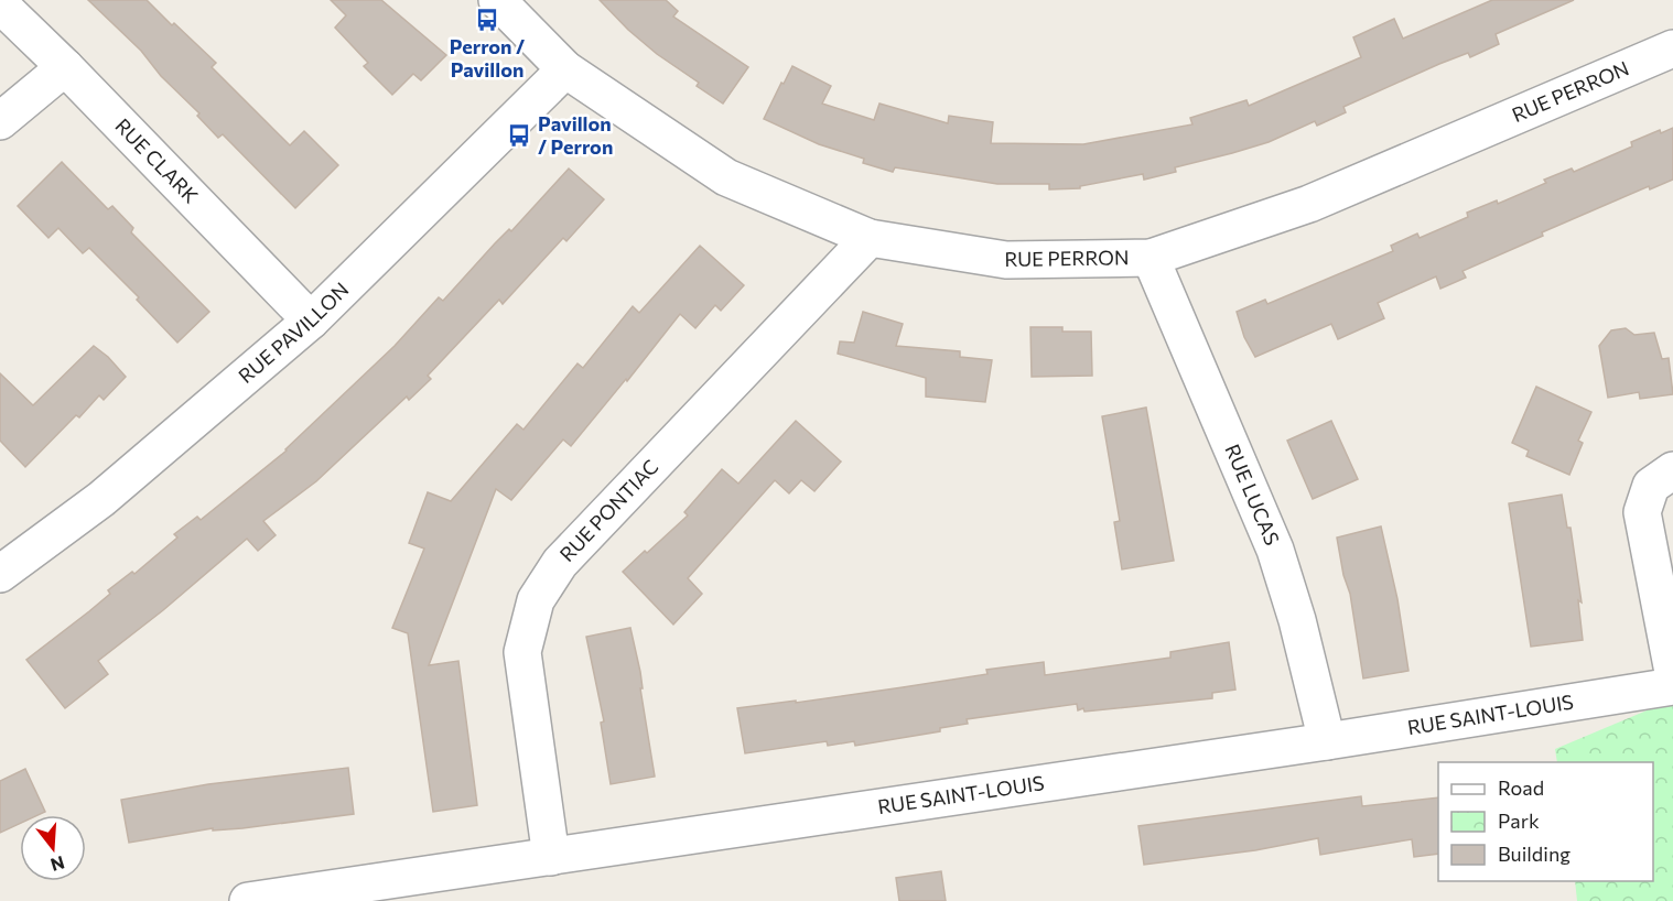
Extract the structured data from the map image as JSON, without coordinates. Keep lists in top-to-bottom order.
{
  "streets": {
    "street": [
      "RUE PERRON",
      "RUE CLARK",
      "RUE PAVILLON",
      "RUE LUCAS",
      "RUE PONTIAC",
      "RUE SAINT-LOUIS"
    ]
  },
  "crossings": [
    ["RUE PERRON", "RUE PAVILLON"],
    ["RUE PERRON", "RUE LUCAS"],
    ["RUE PERRON", "RUE PONTIAC"],
    ["RUE CLARK", "RUE PAVILLON"],
    ["RUE LUCAS", "RUE SAINT-LOUIS"],
    ["RUE PONTIAC", "RUE SAINT-LOUIS"]
  ],
  "places": {
    "bus stop": ["Perron / Pavillon", "Pavillon / Perron"]
  },
  "legend": ["Road", "Park", "Building"],
  "north": "bottom"
}
